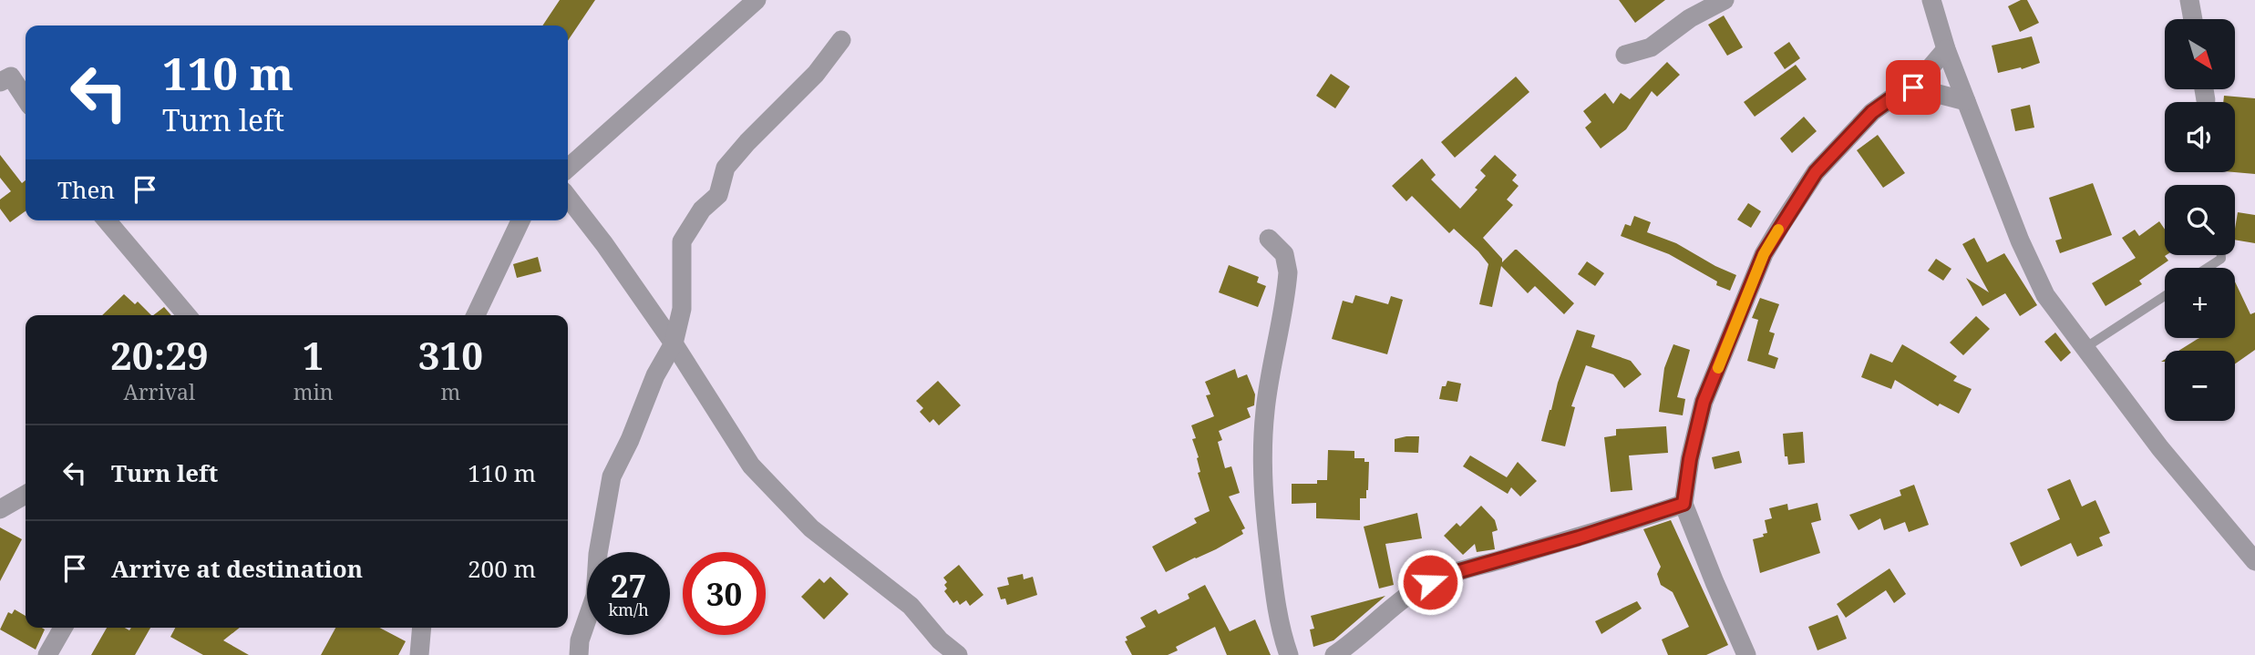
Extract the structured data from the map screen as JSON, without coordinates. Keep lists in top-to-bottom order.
{
  "north": "bottom right",
  "page": {
    "map_buttons": ["+", "−"],
    "turn": ["110 m", "Turn left"],
    "then": "Then",
    "eta": [
      "20:29",
      "Arrival",
      "1",
      "min",
      "310",
      "m"
    ],
    "list": [
      {
        "name": "Turn left",
        "value": "110 m"
      },
      {
        "name": "Arrive at destination",
        "value": "200 m"
      }
    ],
    "speed": "27 km/h",
    "limit": "30"
  }
}
